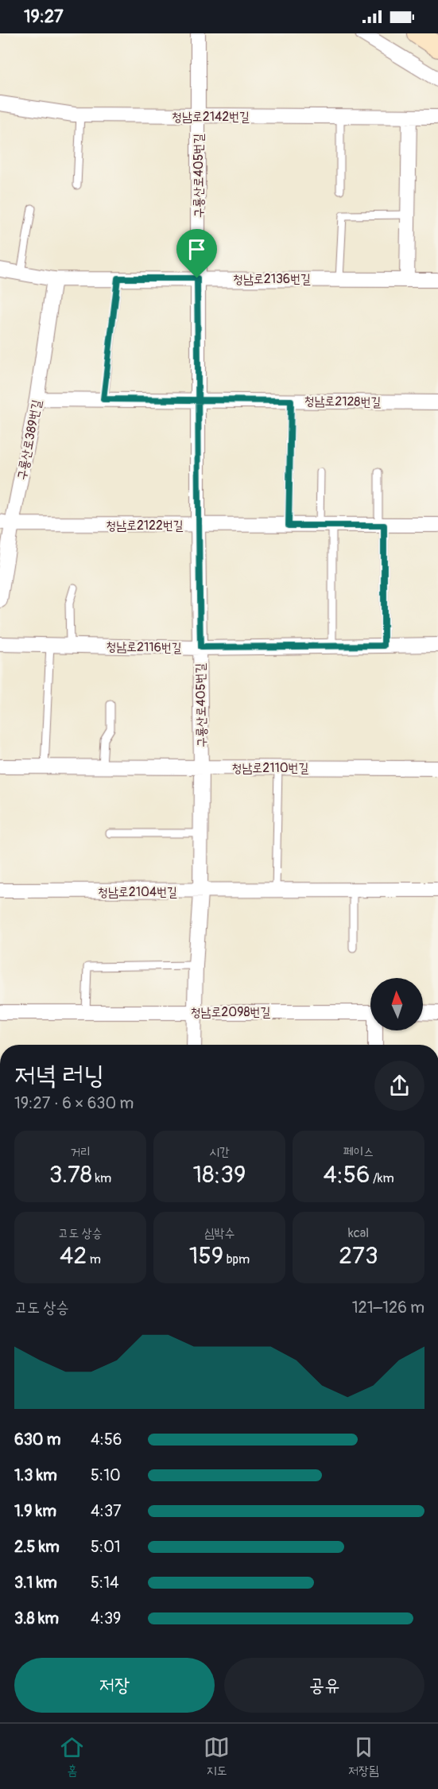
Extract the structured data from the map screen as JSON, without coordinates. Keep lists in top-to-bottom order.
{
  "streets": {
    "street": [
      "청남로2142번길",
      "구룡산로405번길",
      "청남로2136번길",
      "청남로2128번길",
      "구룡산로389번길",
      "청남로2122번길",
      "청남로2116번길",
      "청남로2110번길",
      "청남로2104번길",
      "청남로2098번길"
    ]
  },
  "crossings": [
    ["청남로2142번길", "구룡산로405번길"],
    ["구룡산로405번길", "청남로2136번길"],
    ["구룡산로405번길", "청남로2128번길"],
    ["구룡산로405번길", "청남로2122번길"],
    ["구룡산로405번길", "청남로2116번길"],
    ["구룡산로405번길", "청남로2110번길"],
    ["구룡산로405번길", "청남로2104번길"],
    ["구룡산로405번길", "청남로2098번길"],
    ["청남로2136번길", "구룡산로389번길"],
    ["청남로2128번길", "구룡산로389번길"],
    ["구룡산로389번길", "청남로2122번길"]
  ],
  "north": "top",
  "page": {
    "status": "19:27",
    "heading": ["저녁 러닝", "19:27 · 6 × 630 m"],
    "stats": [
      ["거리", "3.78 km"],
      ["시간", "18:39"],
      ["페이스", "4:56 /km"],
      ["고도 상승", "42 m"],
      ["심박수", "159 bpm"],
      ["kcal", "273"]
    ],
    "chart": ["고도 상승", "121–126 m"],
    "list": [
      {
        "name": "630 m",
        "note": "4:56"
      },
      {
        "name": "1.3 km",
        "note": "5:10"
      },
      {
        "name": "1.9 km",
        "note": "4:37"
      },
      {
        "name": "2.5 km",
        "note": "5:01"
      },
      {
        "name": "3.1 km",
        "note": "5:14"
      },
      {
        "name": "3.8 km",
        "note": "4:39"
      }
    ],
    "buttons": ["저장", "공유"],
    "tabs": ["홈", "지도", "저장됨"]
  }
}
